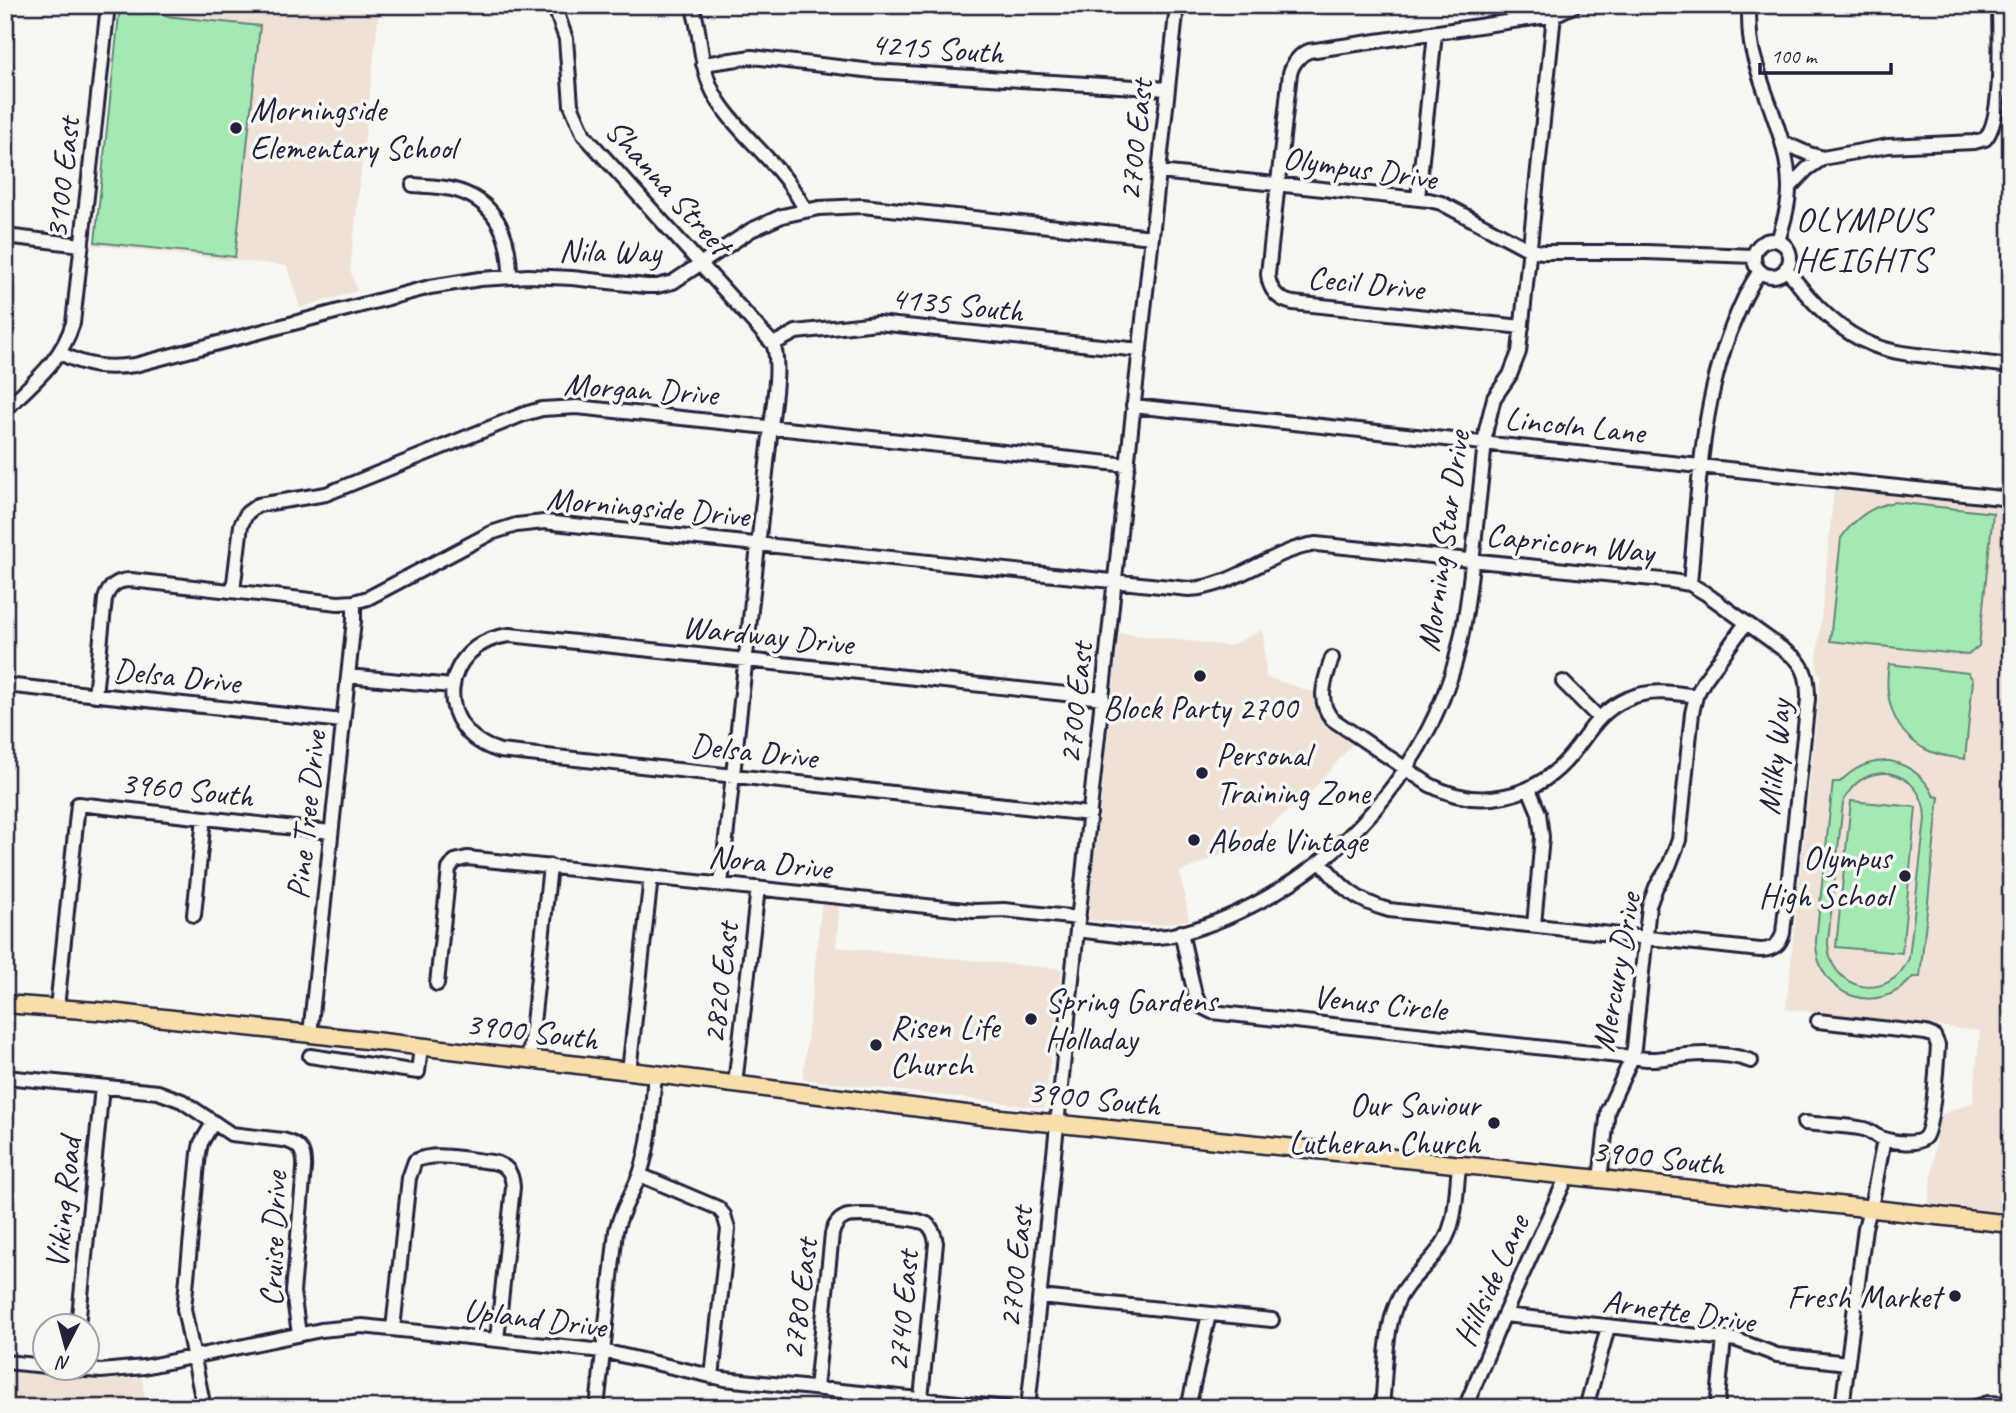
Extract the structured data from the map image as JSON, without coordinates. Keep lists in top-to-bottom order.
{
  "streets": {
    "main road": ["3900 South"],
    "street": [
      "4215 South",
      "2700 East",
      "Olympus Drive",
      "3100 East",
      "Shanna Street",
      "Nila Way",
      "Cecil Drive",
      "4135 South",
      "Morgan Drive",
      "Lincoln Lane",
      "Morningside Drive",
      "Morning Star Drive",
      "Capricorn Way",
      "Wardway Drive",
      "Delsa Drive",
      "Milky Way",
      "3960 South",
      "Pine Tree Drive",
      "Nora Drive",
      "Mercury Drive",
      "2820 East",
      "Venus Circle",
      "Viking Road",
      "Cruise Drive",
      "Hillside Lane",
      "2780 East",
      "Arnette Drive",
      "2740 East",
      "Upland Drive"
    ]
  },
  "crossings": [
    ["4215 South", "2700 East"],
    ["2700 East", "Olympus Drive"],
    ["2700 East", "Nila Way"],
    ["2700 East", "4135 South"],
    ["2700 East", "Morgan Drive"],
    ["2700 East", "Lincoln Lane"],
    ["2700 East", "Morningside Drive"],
    ["2700 East", "Morning Star Drive"],
    ["2700 East", "Capricorn Way"],
    ["2700 East", "Wardway Drive"],
    ["2700 East", "Delsa Drive"],
    ["2700 East", "Nora Drive"],
    ["2700 East", "3900 South"],
    ["Olympus Drive", "Cecil Drive"],
    ["Olympus Drive", "Morning Star Drive"],
    ["3100 East", "Nila Way"],
    ["Shanna Street", "Nila Way"],
    ["Shanna Street", "4135 South"],
    ["Cecil Drive", "Morning Star Drive"],
    ["Morgan Drive", "Morningside Drive"],
    ["Lincoln Lane", "Morning Star Drive"],
    ["Morningside Drive", "Capricorn Way"],
    ["Morningside Drive", "Delsa Drive"],
    ["Morningside Drive", "Pine Tree Drive"],
    ["Morning Star Drive", "Capricorn Way"],
    ["Morning Star Drive", "Nora Drive"],
    ["Morning Star Drive", "Venus Circle"],
    ["Capricorn Way", "Milky Way"],
    ["Capricorn Way", "Mercury Drive"],
    ["Wardway Drive", "Delsa Drive"],
    ["Delsa Drive", "Pine Tree Drive"],
    ["Milky Way", "Mercury Drive"],
    ["3960 South", "Pine Tree Drive"],
    ["3960 South", "3900 South"],
    ["Pine Tree Drive", "3900 South"],
    ["Nora Drive", "2820 East"],
    ["Mercury Drive", "Venus Circle"],
    ["Mercury Drive", "3900 South"],
    ["2820 East", "3900 South"],
    ["3900 South", "Hillside Lane"],
    ["Cruise Drive", "Upland Drive"],
    ["Hillside Lane", "Arnette Drive"],
    ["2780 East", "2740 East"],
    ["2780 East", "Upland Drive"],
    ["2740 East", "Upland Drive"]
  ],
  "districts": ["OLYMPUS HEIGHTS"],
  "places": [
    "Morningside Elementary School",
    "Block Party 2700",
    "Personal Training Zone",
    "Abode Vintage",
    "Olympus High School",
    "Spring Gardens Holladay",
    "Risen Life Church",
    "Our Saviour Lutheran Church",
    "Fresh Market"
  ],
  "scale_bar": "100 m",
  "north": "bottom"
}
